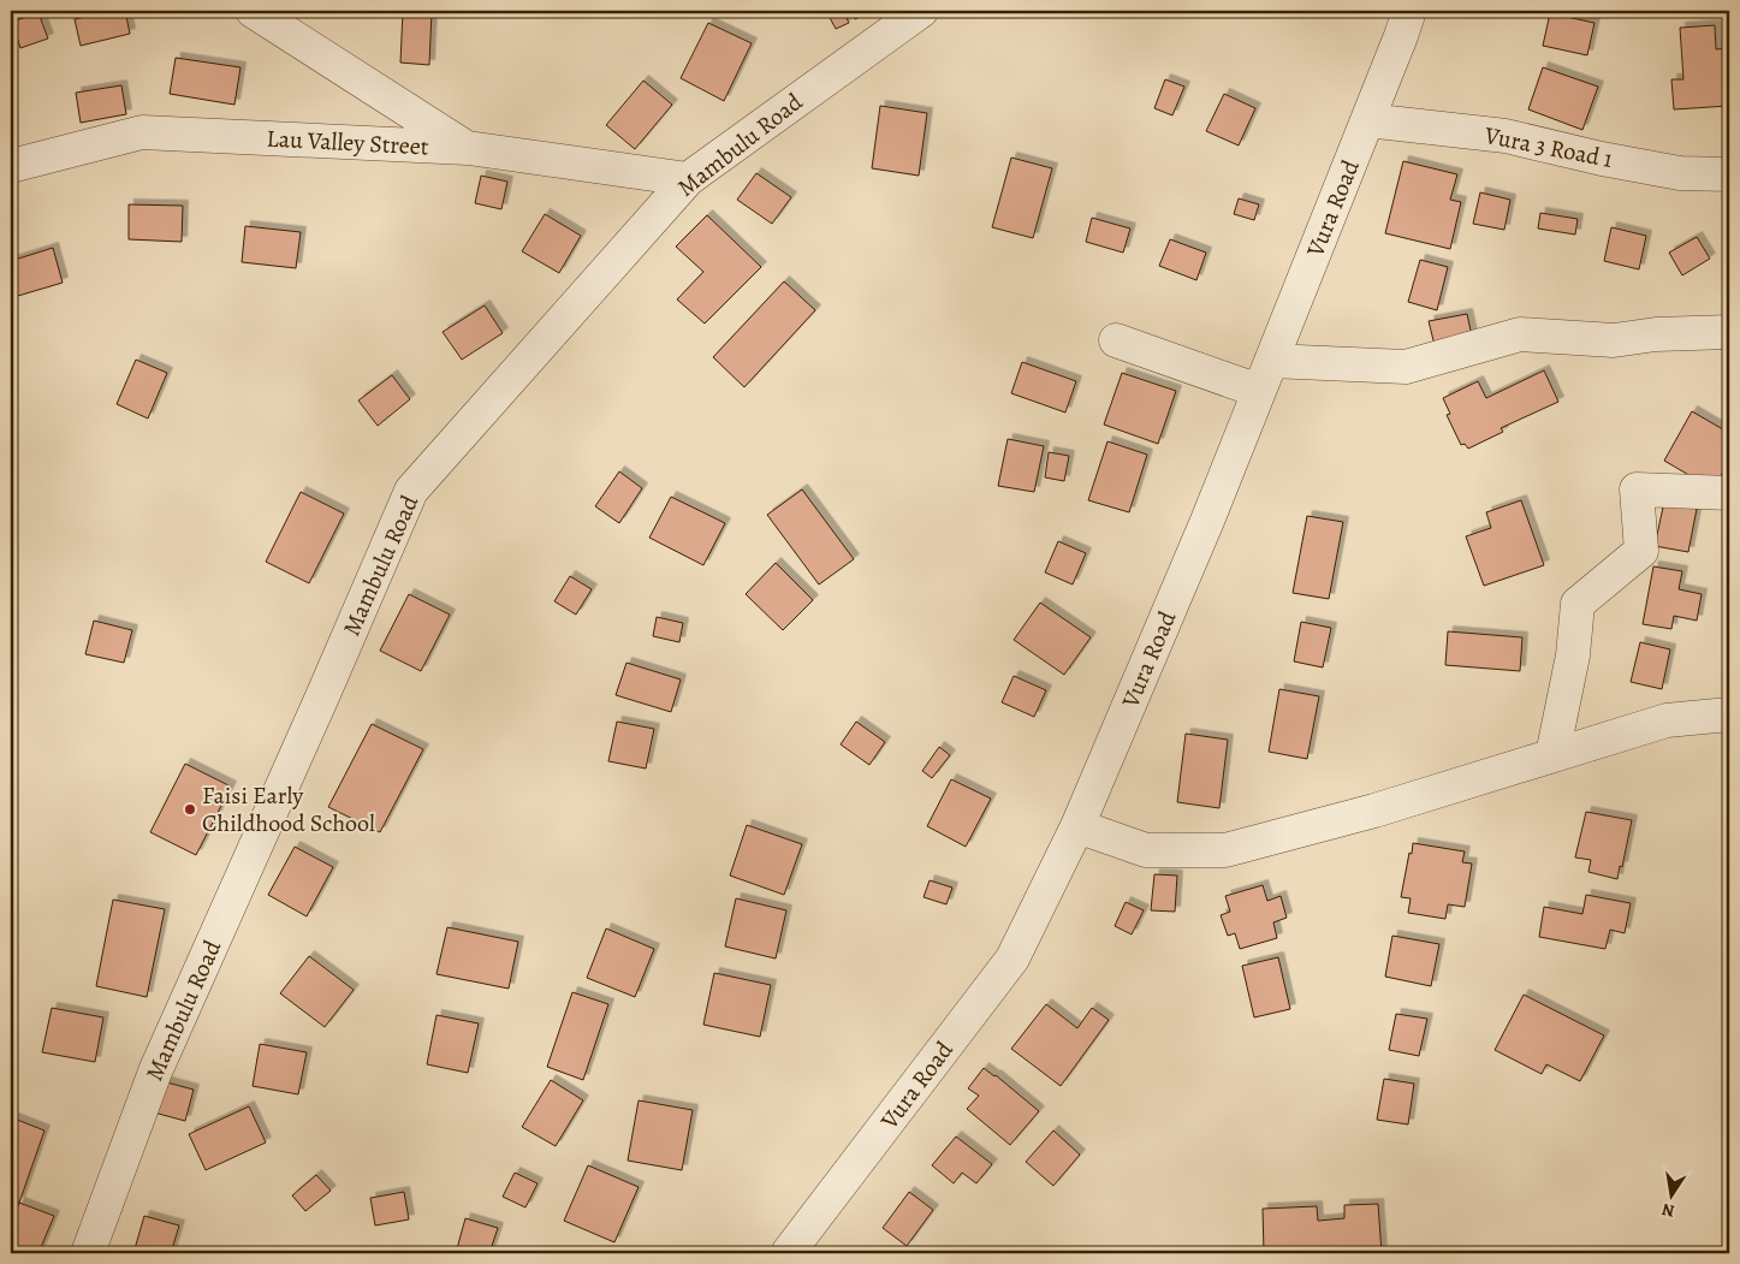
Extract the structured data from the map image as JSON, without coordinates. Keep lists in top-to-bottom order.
{
  "streets": {
    "street": [
      "Lau Valley Street",
      "Mambulu Road",
      "Vura 3 Road 1",
      "Vura Road"
    ]
  },
  "crossings": [
    ["Lau Valley Street", "Mambulu Road"],
    ["Vura 3 Road 1", "Vura Road"]
  ],
  "places": ["Faisi Early Childhood School"],
  "north": "bottom"
}
